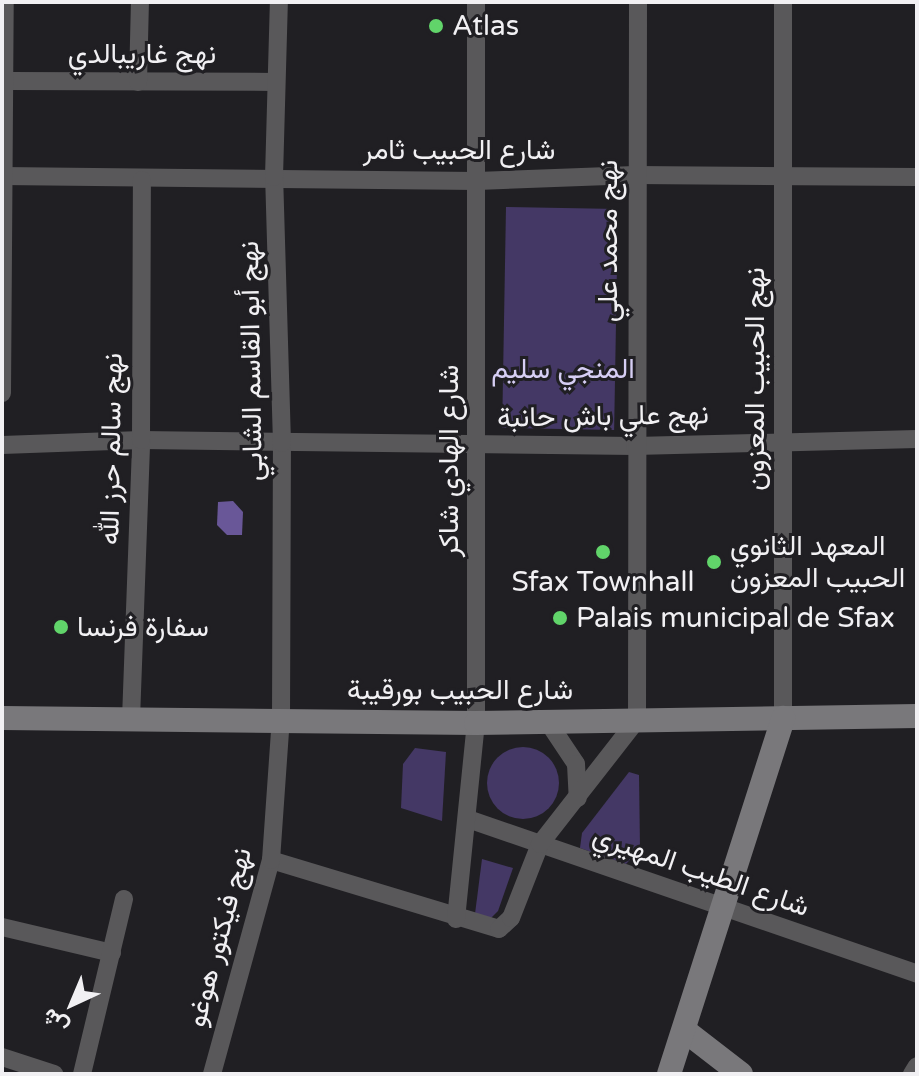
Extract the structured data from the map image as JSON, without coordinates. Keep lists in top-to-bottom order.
{
  "streets": {
    "street": [
      "نهج غاريبالدي",
      "شارع الحبيب ثامر",
      "نهج محمد علي",
      "نهج أبو القاسم الشابي",
      "نهج الحبيب المعزون",
      "نهج علي باش حانبة",
      "نهج سالم حرز الله",
      "شارع الهادي شاكر",
      "شارع الحبيب بورقيبة",
      "شارع الطيب المهيري",
      "نهج فيكتور هوغو"
    ]
  },
  "crossings": [
    ["نهج غاريبالدي", "نهج أبو القاسم الشابي"],
    ["شارع الحبيب ثامر", "نهج محمد علي"],
    ["شارع الحبيب ثامر", "نهج أبو القاسم الشابي"],
    ["شارع الحبيب ثامر", "نهج الحبيب المعزون"],
    ["شارع الحبيب ثامر", "نهج سالم حرز الله"],
    ["شارع الحبيب ثامر", "شارع الهادي شاكر"],
    ["نهج محمد علي", "نهج علي باش حانبة"],
    ["نهج محمد علي", "شارع الحبيب بورقيبة"],
    ["نهج أبو القاسم الشابي", "نهج علي باش حانبة"],
    ["نهج أبو القاسم الشابي", "شارع الحبيب بورقيبة"],
    ["نهج أبو القاسم الشابي", "نهج فيكتور هوغو"],
    ["نهج الحبيب المعزون", "نهج علي باش حانبة"],
    ["نهج الحبيب المعزون", "شارع الحبيب بورقيبة"],
    ["نهج الحبيب المعزون", "شارع الطيب المهيري"],
    ["نهج علي باش حانبة", "نهج سالم حرز الله"],
    ["نهج علي باش حانبة", "شارع الهادي شاكر"],
    ["نهج سالم حرز الله", "شارع الحبيب بورقيبة"],
    ["شارع الهادي شاكر", "شارع الحبيب بورقيبة"],
    ["شارع الهادي شاكر", "شارع الطيب المهيري"],
    ["شارع الحبيب بورقيبة", "شارع الطيب المهيري"],
    ["شارع الحبيب بورقيبة", "نهج فيكتور هوغو"]
  ],
  "parks": ["المنجي سليم"],
  "places": [
    "Atlas",
    "Sfax Townhall",
    "المعهد الثانوي الحبيب المعزون",
    "Palais municipal de Sfax",
    "سفارة فرنسا"
  ],
  "north": "bottom left"
}
